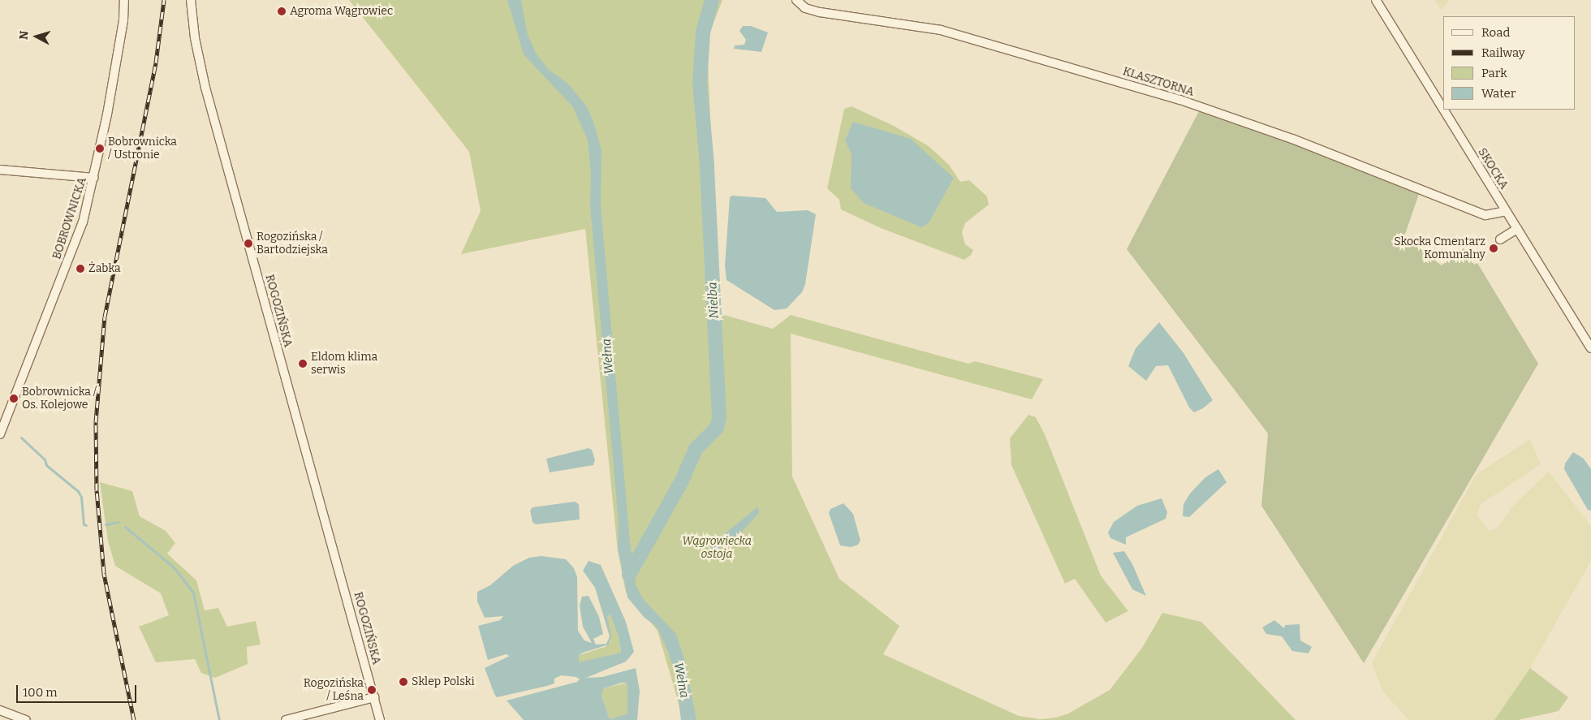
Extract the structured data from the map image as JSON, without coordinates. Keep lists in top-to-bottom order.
{
  "streets": {
    "street": [
      "KLASZTORNA",
      "SKOCKA",
      "BOBROWNICKA",
      "ROGOZIŃSKA"
    ]
  },
  "crossings": [
    ["KLASZTORNA", "SKOCKA"]
  ],
  "water": ["Nielba", "Wełna"],
  "parks": ["Wągrowiecka ostoja"],
  "places": [
    "Agroma Wągrowiec",
    "Bobrownicka / Ustronie",
    "Rogozińska / Bartodziejska",
    "Skocka Cmentarz Komunalny",
    "Żabka",
    "Eldom klima serwis",
    "Bobrownicka / Os. Kolejowe",
    "Sklep Polski",
    "Rogozińska / Leśna"
  ],
  "legend": [
    "Road",
    "Railway",
    "Park",
    "Water"
  ],
  "scale_bar": "100 m",
  "north": "left"
}
